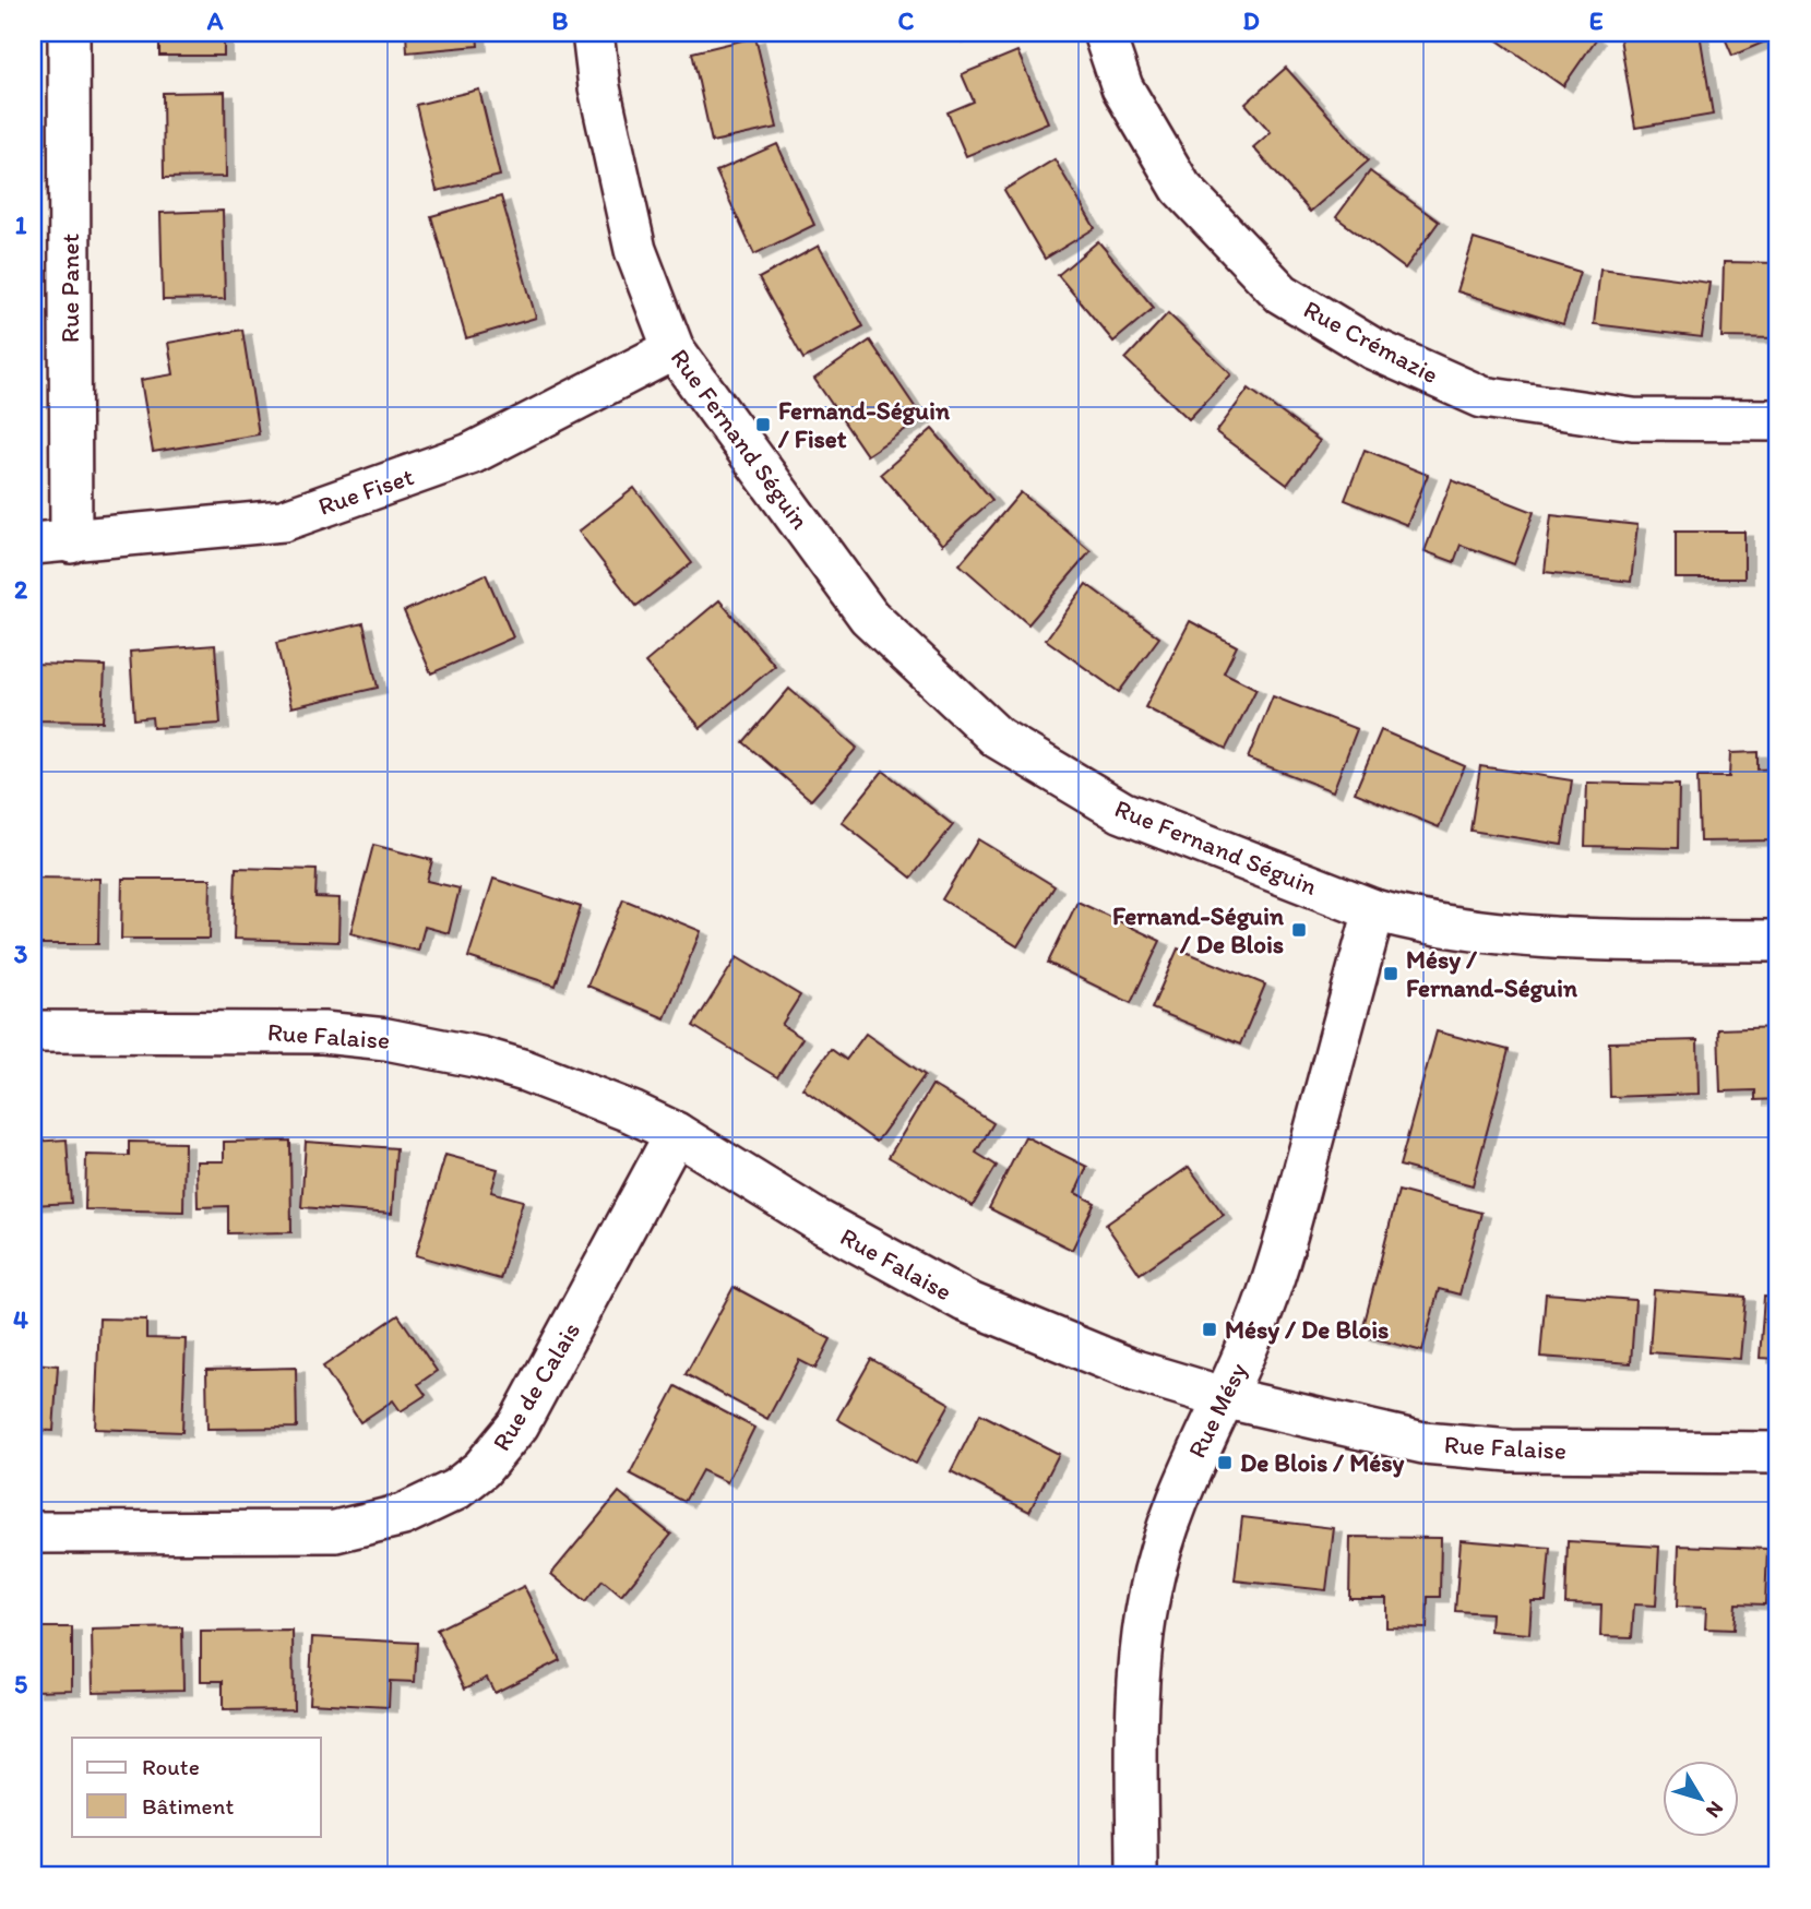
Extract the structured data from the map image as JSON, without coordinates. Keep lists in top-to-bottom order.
{
  "streets": {
    "street": [
      "Rue Panet",
      "Rue Crémazie",
      "Rue Fernand Séguin",
      "Rue Fiset",
      "Rue Falaise",
      "Rue de Calais",
      "Rue Mésy"
    ]
  },
  "crossings": [
    ["Rue Panet", "Rue Fiset"],
    ["Rue Fernand Séguin", "Rue Fiset"],
    ["Rue Fernand Séguin", "Rue Mésy"],
    ["Rue Falaise", "Rue de Calais"],
    ["Rue Falaise", "Rue Mésy"]
  ],
  "places": {
    "transit": [
      "Fernand-Séguin / Fiset",
      "Fernand-Séguin / De Blois",
      "Mésy / Fernand-Séguin",
      "Mésy / De Blois",
      "De Blois / Mésy"
    ]
  },
  "legend": ["Route", "Bâtiment"],
  "north": "bottom right",
  "grid": {
    "columns": [
      "A",
      "B",
      "C",
      "D",
      "E"
    ],
    "rows": [
      "1",
      "2",
      "3",
      "4",
      "5"
    ]
  }
}
